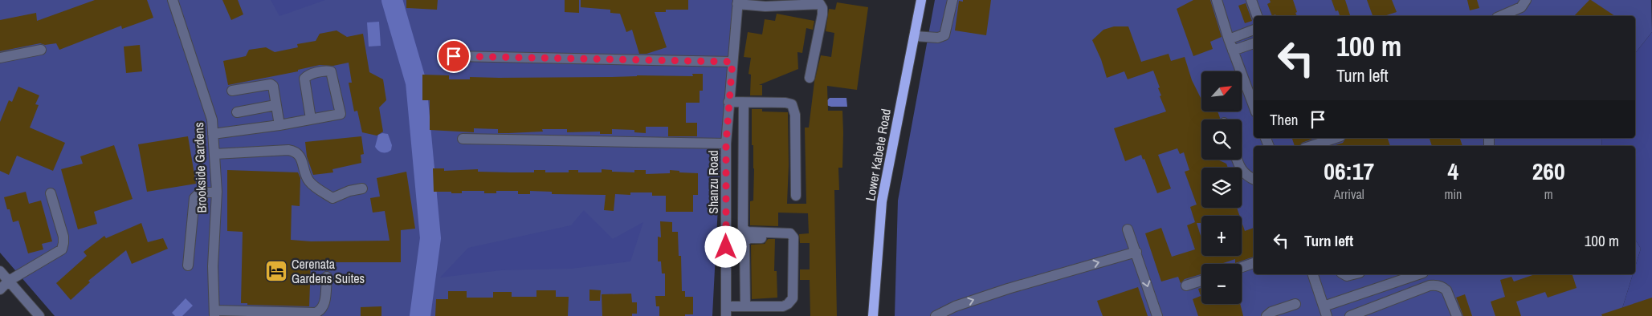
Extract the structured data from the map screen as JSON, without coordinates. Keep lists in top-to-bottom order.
{
  "streets": {
    "main road": ["Lower Kabete Road"],
    "street": ["Brookside Gardens", "Shanzu Road"]
  },
  "places": {
    "hotel": ["Cerenata Gardens Suites"]
  },
  "north": "top right",
  "page": {
    "turn": ["100 m", "Turn left"],
    "map_buttons": ["+", "−"],
    "then": "Then",
    "eta": [
      "06:17",
      "Arrival",
      "4",
      "min",
      "260",
      "m"
    ],
    "list": [
      {
        "name": "Turn left",
        "value": "100 m"
      }
    ]
  }
}
